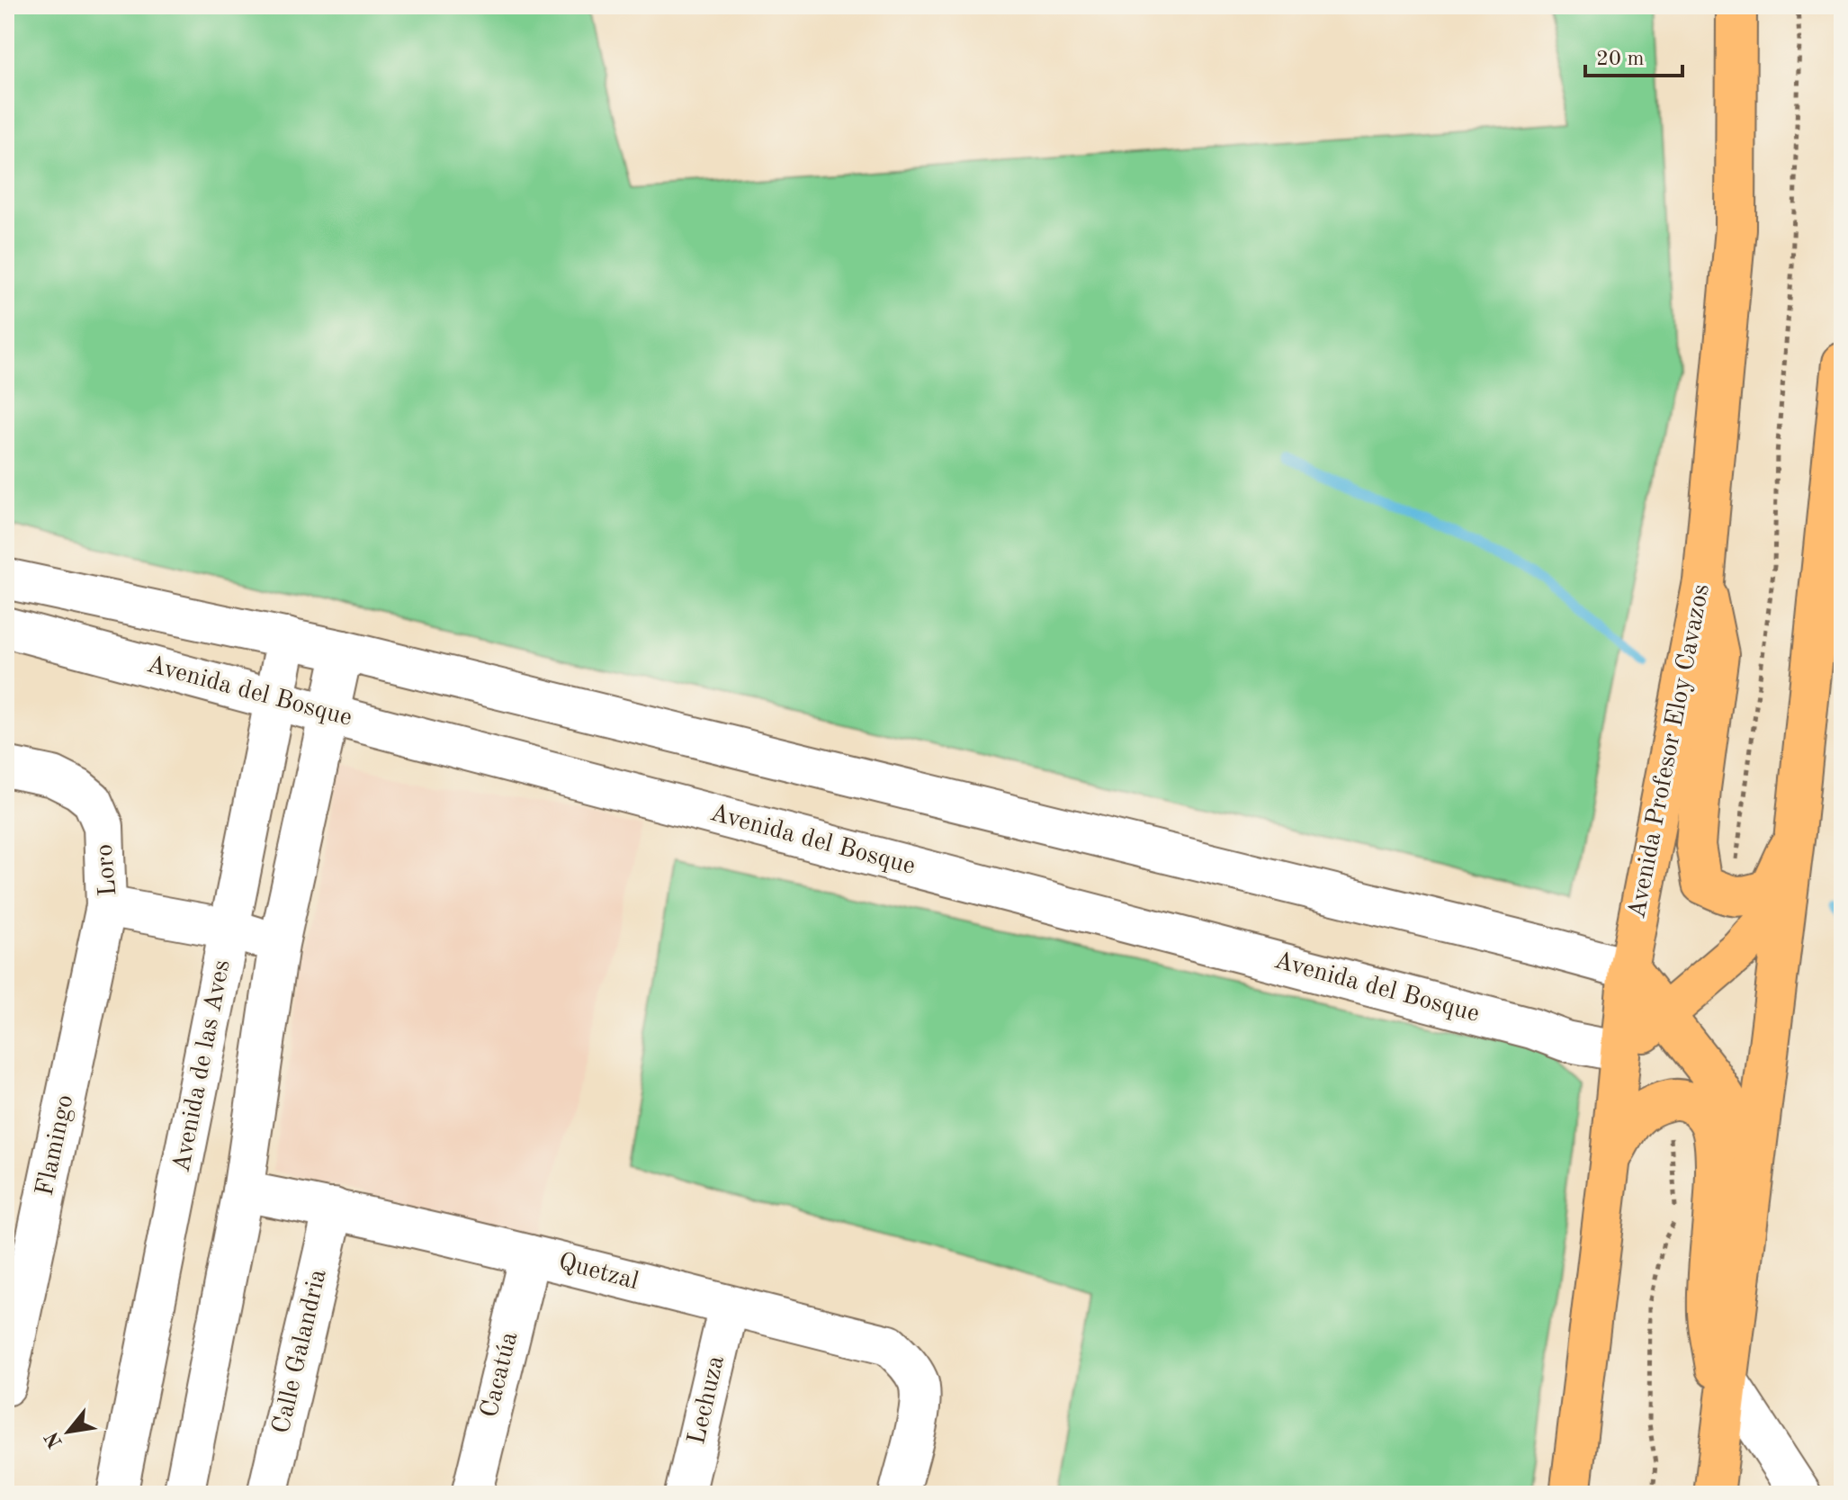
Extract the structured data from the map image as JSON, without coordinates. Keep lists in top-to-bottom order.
{
  "streets": {
    "main road": ["Avenida Profesor Eloy Cavazos"],
    "street": [
      "Avenida del Bosque",
      "Loro",
      "Avenida de las Aves",
      "Flamingo",
      "Quetzal",
      "Calle Galandria",
      "Cacatúa",
      "Lechuza"
    ]
  },
  "crossings": [
    ["Avenida del Bosque", "Avenida Profesor Eloy Cavazos"],
    ["Avenida del Bosque", "Avenida de las Aves"],
    ["Loro", "Avenida de las Aves"],
    ["Loro", "Flamingo"],
    ["Quetzal", "Calle Galandria"],
    ["Quetzal", "Cacatúa"],
    ["Quetzal", "Lechuza"]
  ],
  "scale_bar": "20 m",
  "north": "bottom left"
}
